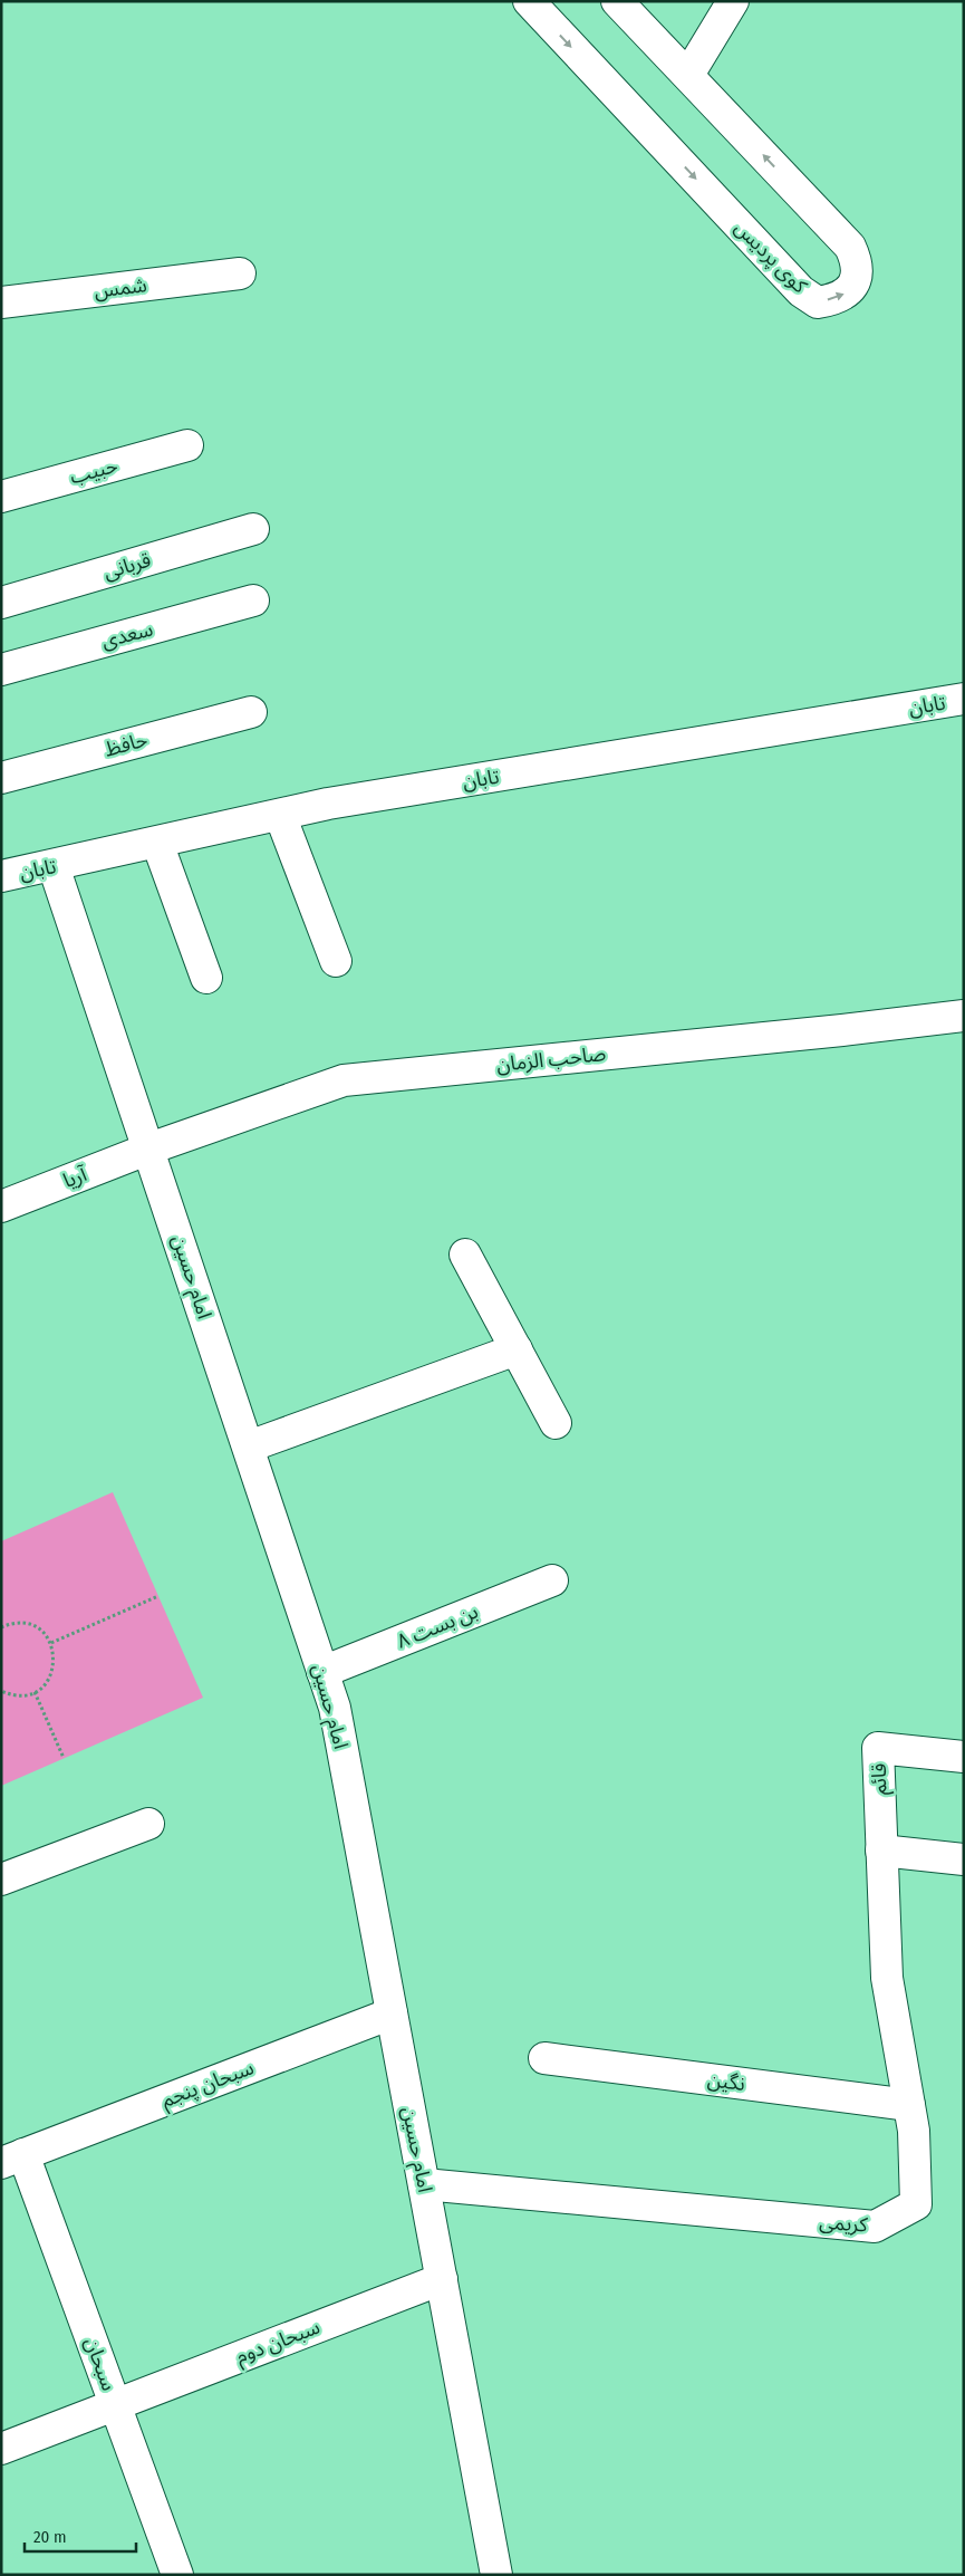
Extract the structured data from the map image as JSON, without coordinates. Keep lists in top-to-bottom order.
{
  "streets": {
    "street": [
      "کوی پردیس",
      "شمس",
      "حبیب",
      "قربانی",
      "سعدی",
      "تابان",
      "حافظ",
      "صاحب الزمان",
      "آریا",
      "امام حسین",
      "بن بست ۸",
      "قائم",
      "نگین",
      "سبحان پنجم",
      "کریمی",
      "سبحان دوم",
      "سبحان"
    ]
  },
  "crossings": [
    ["تابان", "امام حسین"],
    ["صاحب الزمان", "آریا"],
    ["صاحب الزمان", "امام حسین"],
    ["آریا", "امام حسین"],
    ["امام حسین", "بن بست ۸"],
    ["امام حسین", "سبحان پنجم"],
    ["امام حسین", "کریمی"],
    ["امام حسین", "سبحان دوم"],
    ["قائم", "کریمی"],
    ["نگین", "کریمی"],
    ["سبحان پنجم", "سبحان"],
    ["سبحان دوم", "سبحان"]
  ],
  "scale_bar": "20 m"
}
